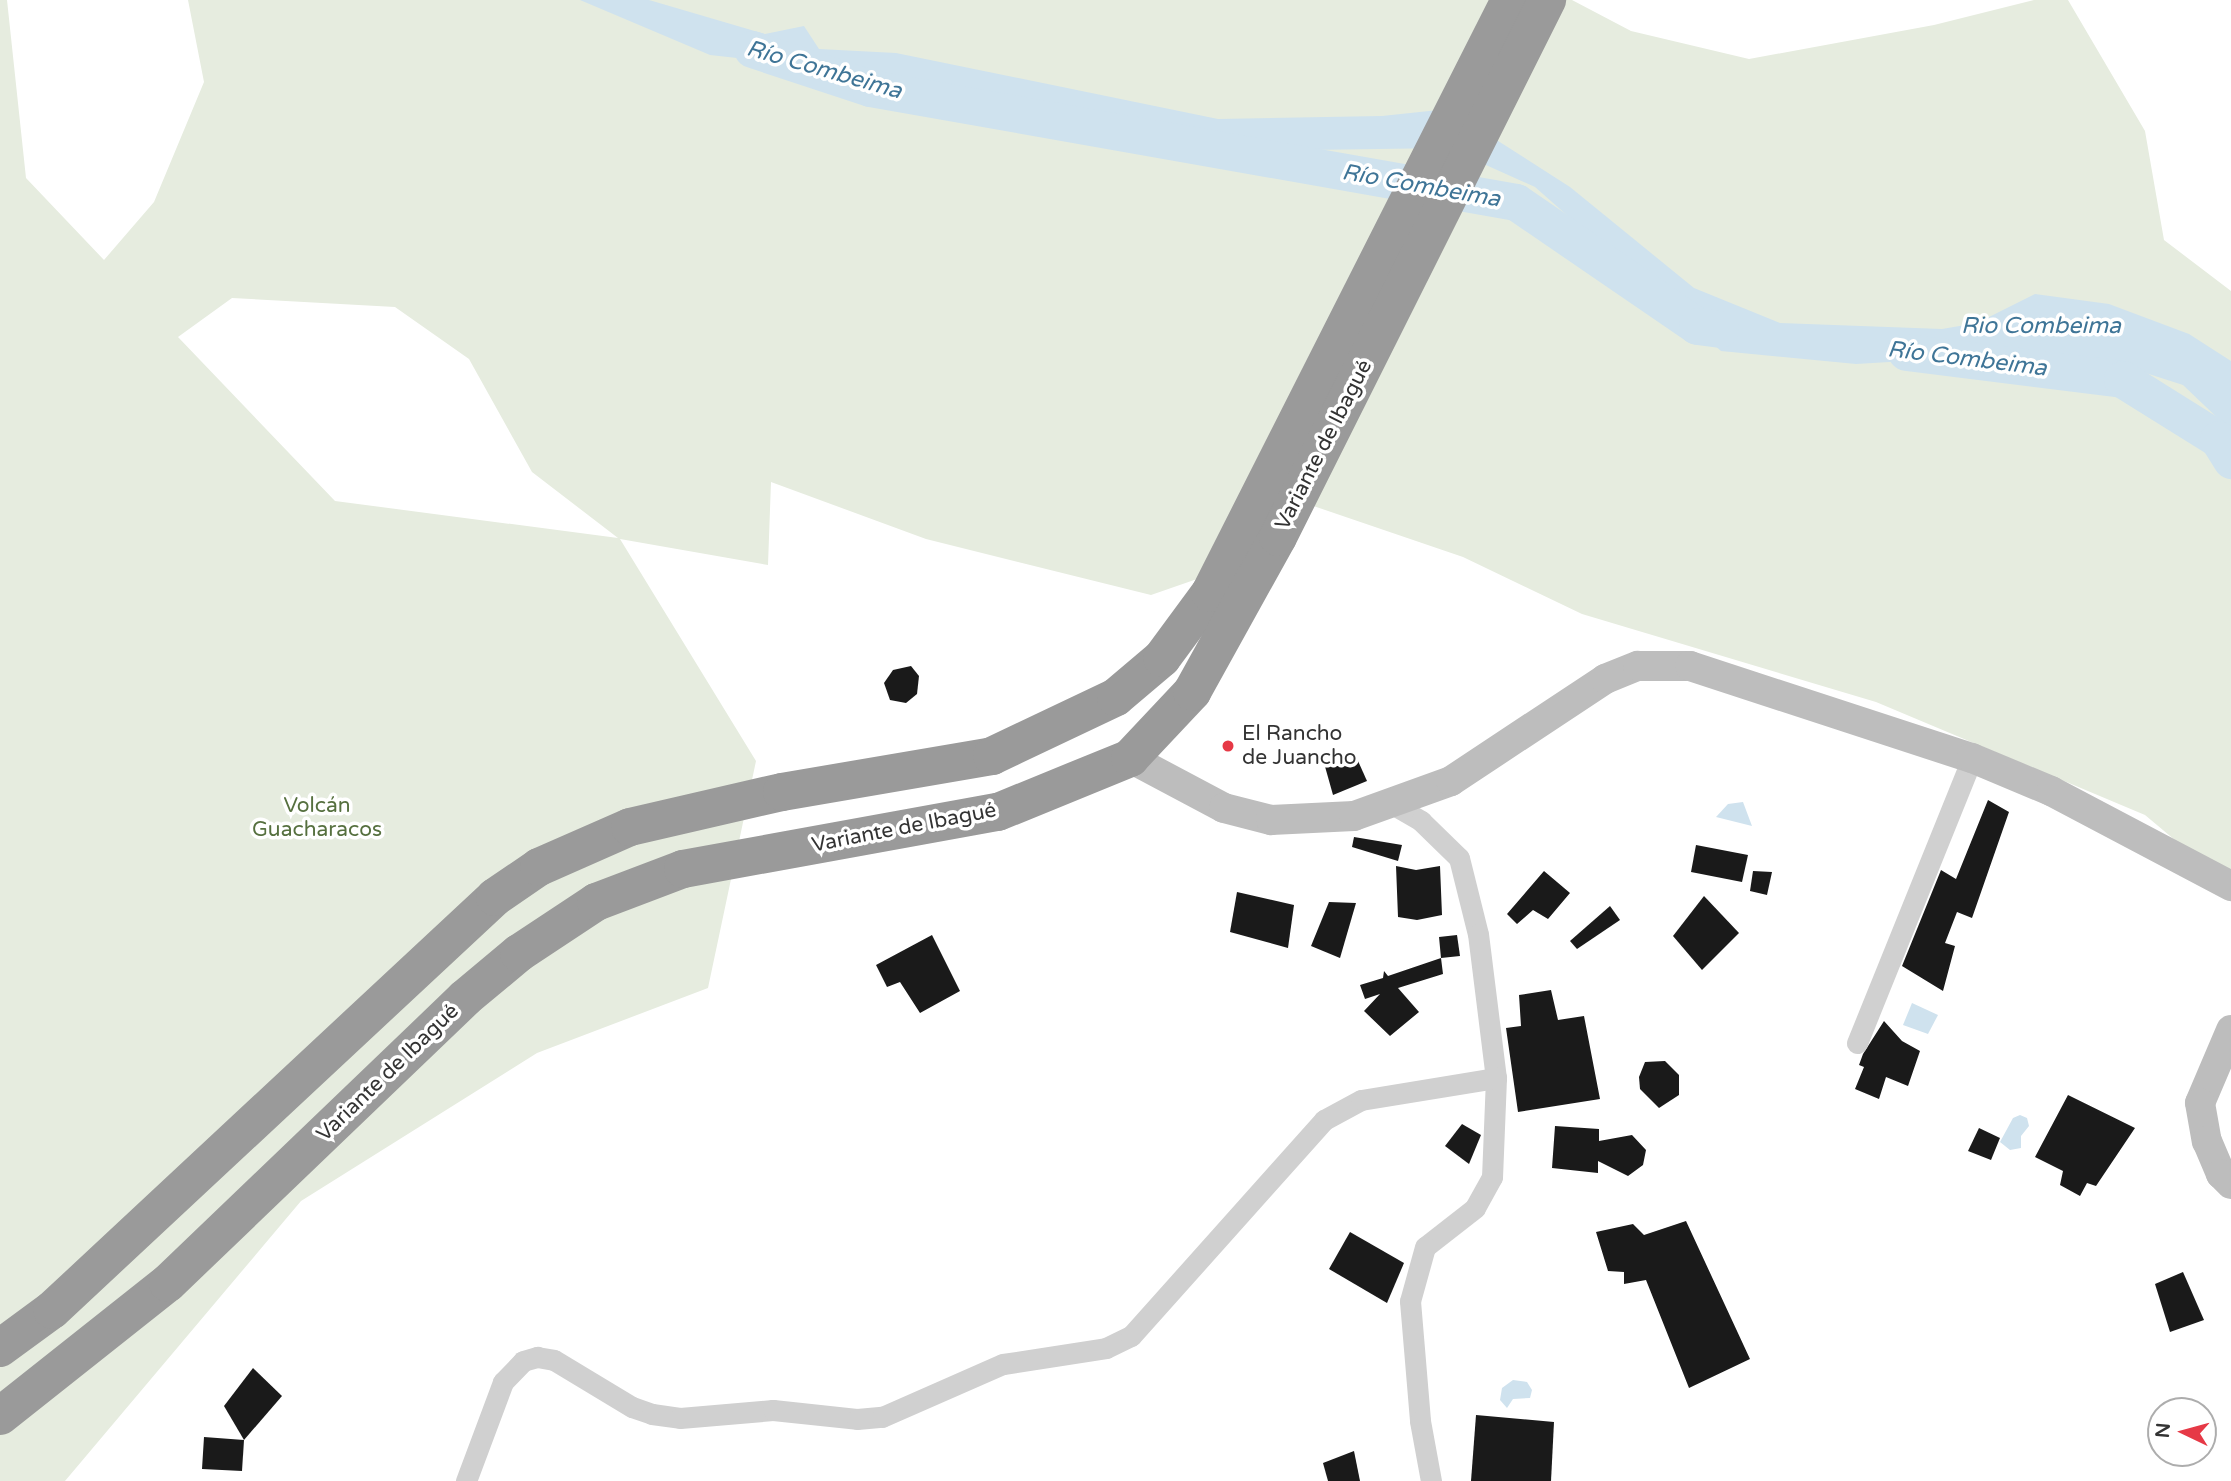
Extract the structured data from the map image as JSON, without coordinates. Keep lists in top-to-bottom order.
{
  "streets": {
    "highway": ["Variante de Ibagué"]
  },
  "water": ["Río Combeima", "Rio Combeima"],
  "parks": ["Volcán Guacharacos"],
  "places": ["El Rancho de Juancho"],
  "north": "left"
}
